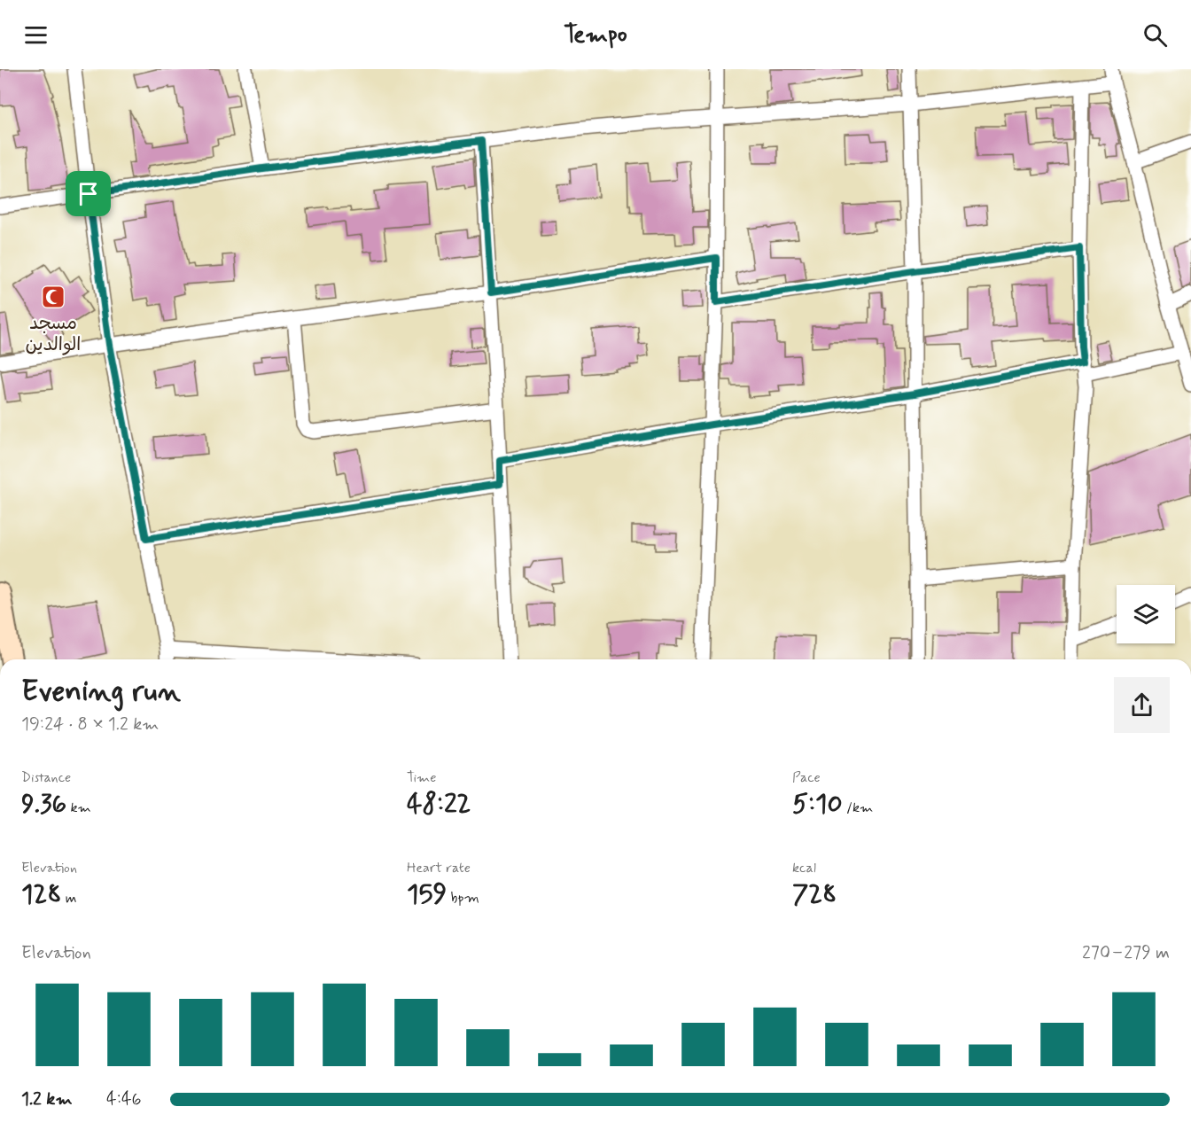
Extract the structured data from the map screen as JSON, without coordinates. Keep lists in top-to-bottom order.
{
  "places": {
    "mosque": ["مسجد الوالدين"]
  },
  "page": {
    "header": "Tempo",
    "heading": ["Evening run", "19:24 · 8 × 1.2 km"],
    "stats": [
      ["Distance", "9.36 km"],
      ["Time", "48:22"],
      ["Pace", "5:10 /km"],
      ["Elevation", "128 m"],
      ["Heart rate", "159 bpm"],
      ["kcal", "728"]
    ],
    "chart": ["Elevation", "270–279 m"],
    "list": [
      {
        "name": "1.2 km",
        "note": "4:46"
      }
    ]
  }
}
